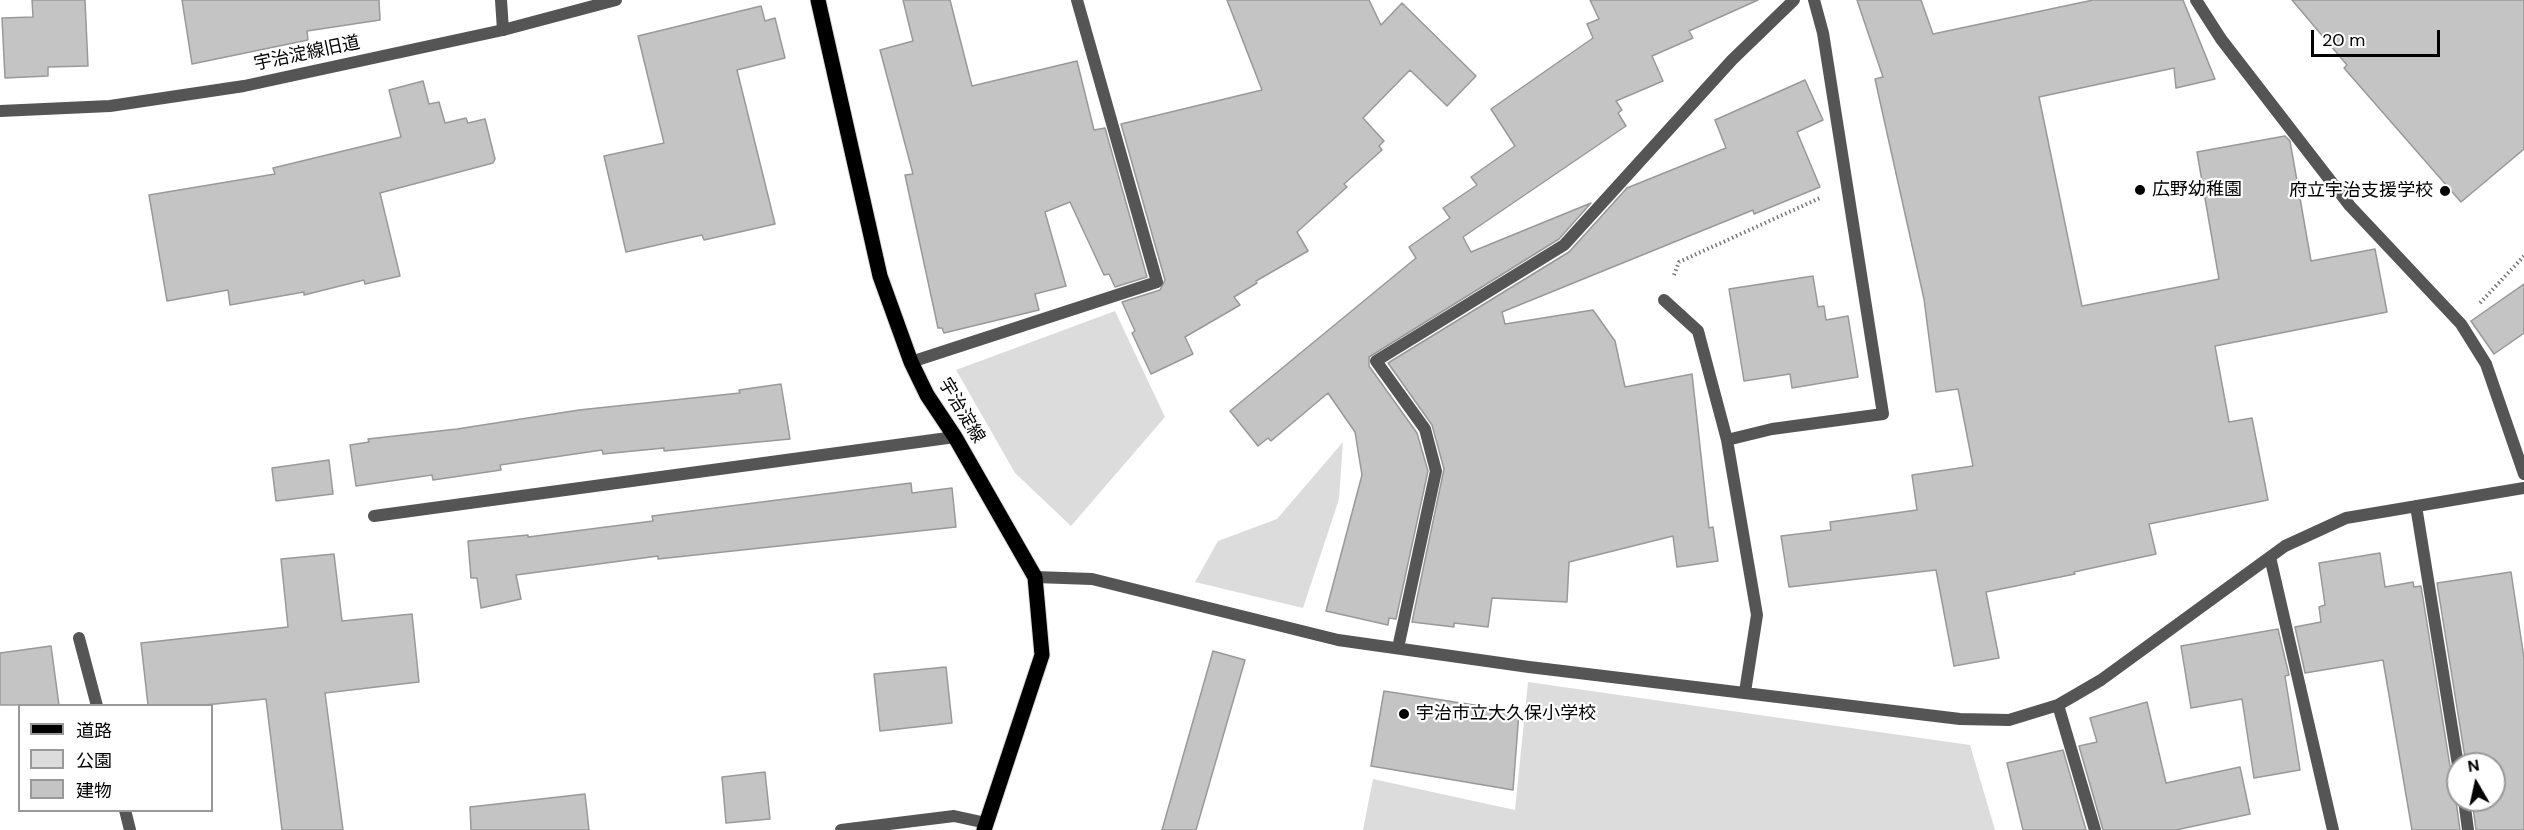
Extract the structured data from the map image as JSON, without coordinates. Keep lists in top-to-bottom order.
{
  "streets": {
    "main road": ["宇治淀線"],
    "street": ["宇治淀線旧道"]
  },
  "places": ["広野幼稚園", "府立宇治支援学校", "宇治市立大久保小学校"],
  "legend": ["道路", "公園", "建物"],
  "scale_bar": "20 m",
  "north": "top"
}
